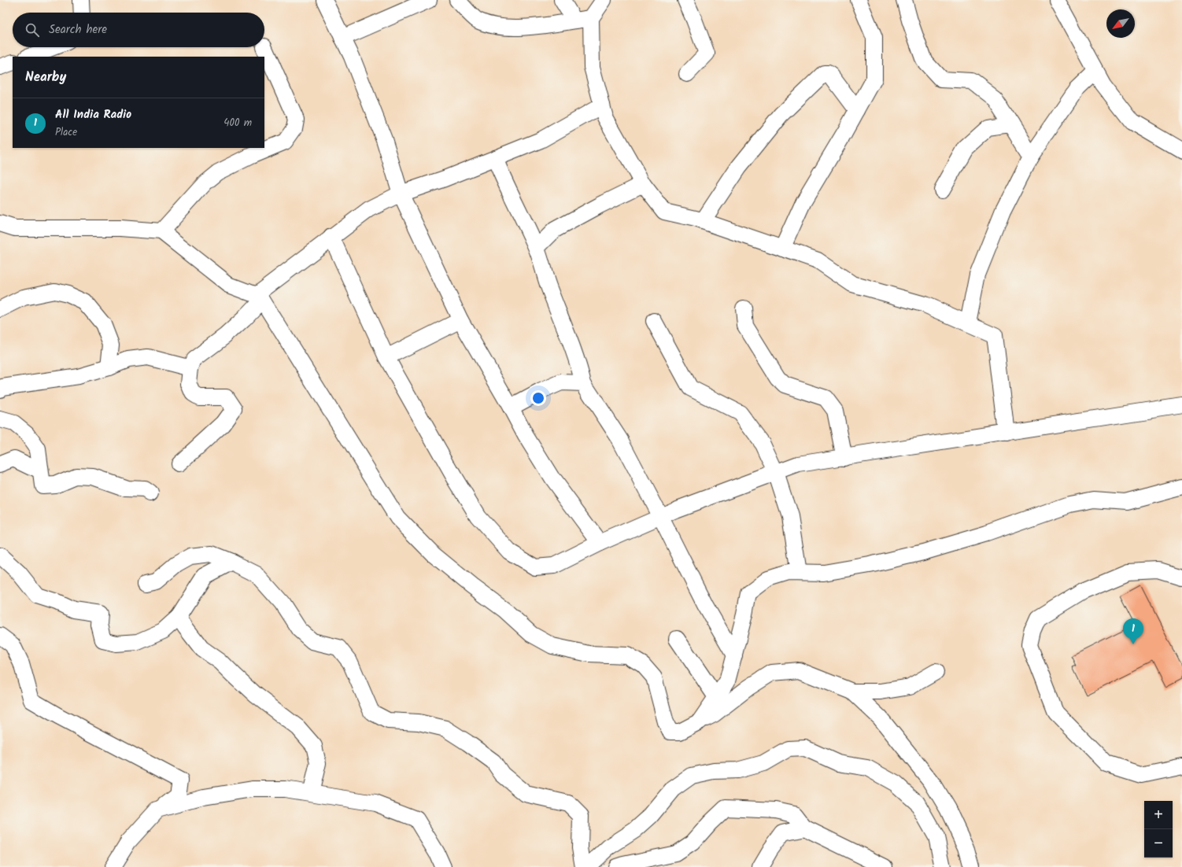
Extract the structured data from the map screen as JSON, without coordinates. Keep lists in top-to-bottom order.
{
  "north": "bottom left",
  "page": {
    "search": "Search here",
    "heading": "Nearby",
    "list": [
      {
        "mark": "1",
        "name": "All India Radio",
        "note": "Place",
        "value": "400 m"
      }
    ],
    "pins": "1",
    "map_buttons": ["+", "−"]
  }
}
